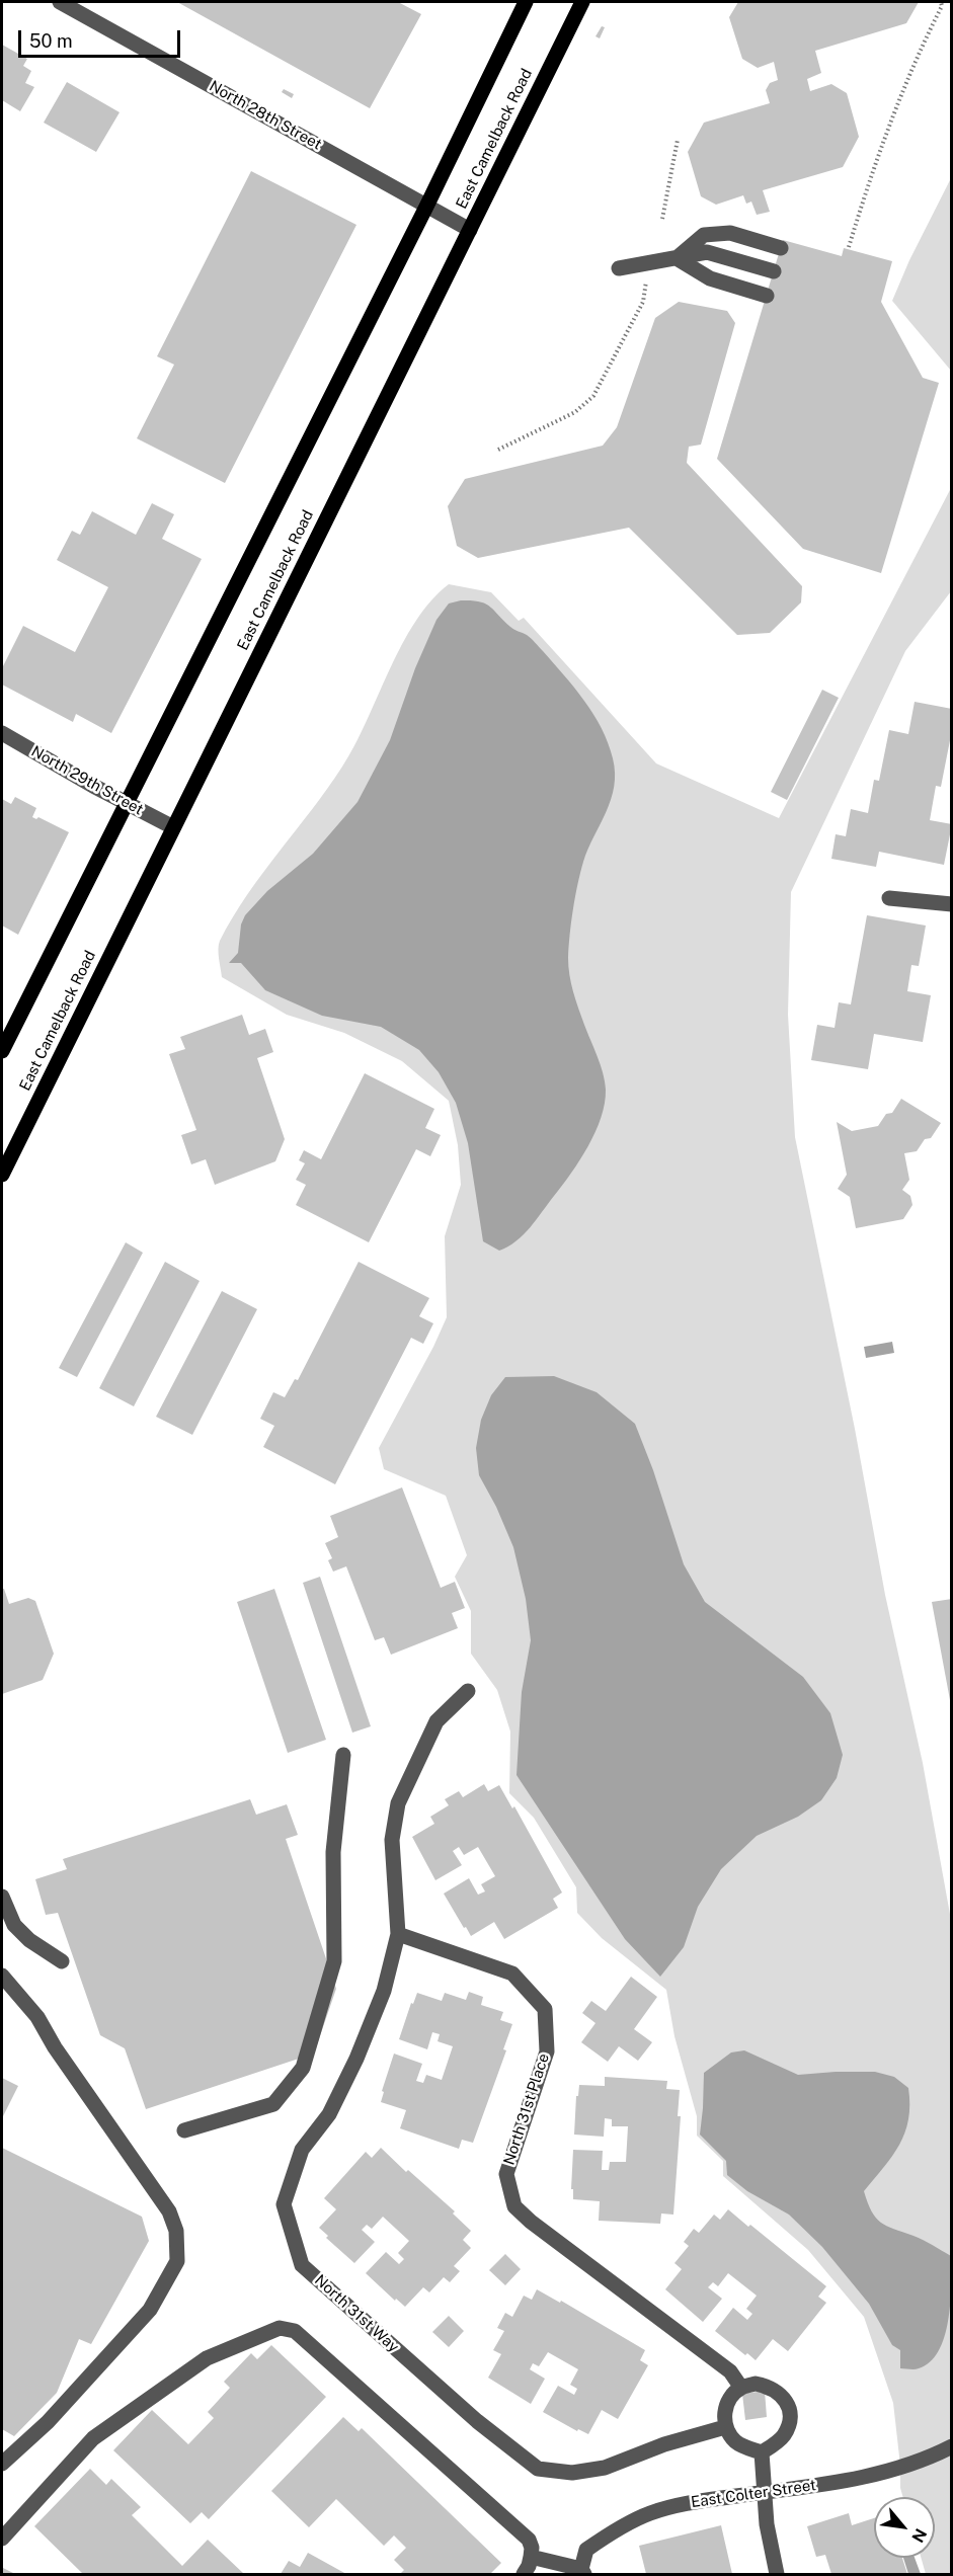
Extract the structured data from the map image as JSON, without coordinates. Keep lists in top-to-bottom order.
{
  "streets": {
    "main road": ["East Camelback Road"],
    "street": [
      "North 28th Street",
      "North 29th Street",
      "North 31st Place",
      "North 31st Way",
      "East Colter Street"
    ]
  },
  "crossings": [
    ["North 28th Street", "East Camelback Road"],
    ["East Camelback Road", "North 29th Street"],
    ["North 31st Place", "North 31st Way"]
  ],
  "scale_bar": "50 m",
  "north": "bottom right"
}
